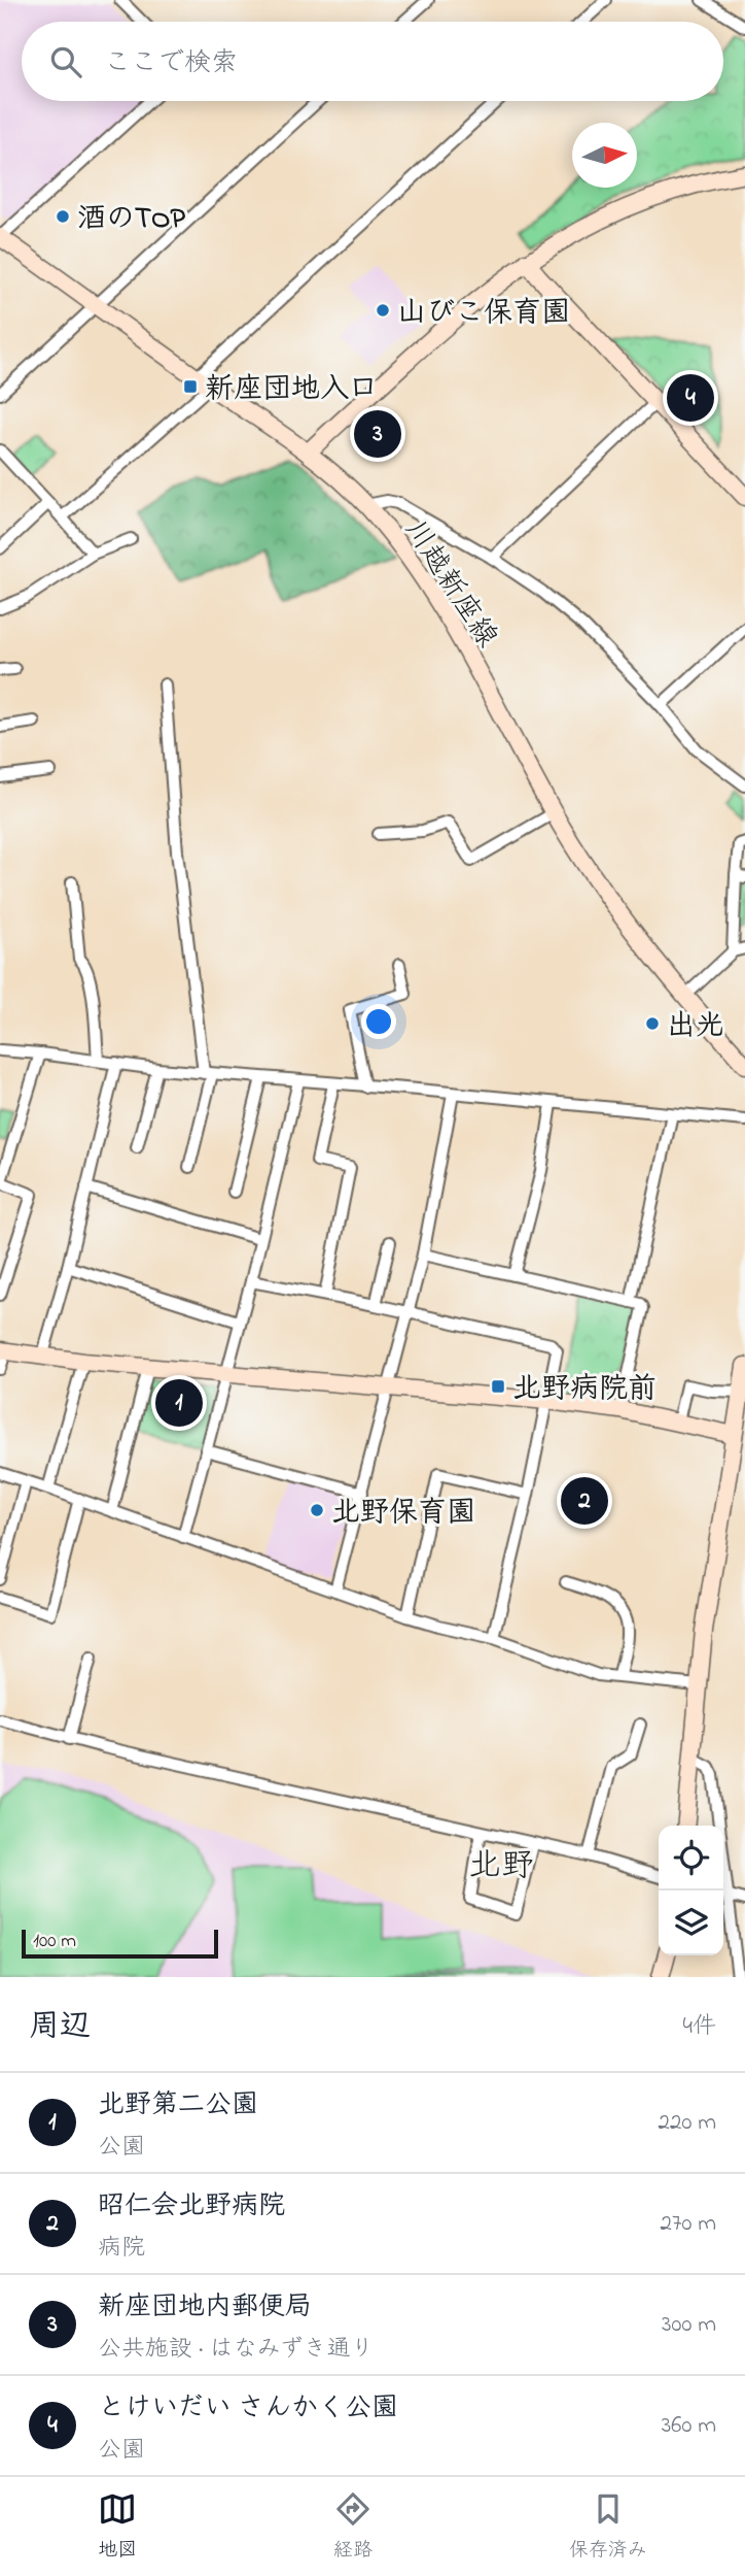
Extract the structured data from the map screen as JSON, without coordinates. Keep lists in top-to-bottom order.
{
  "streets": {
    "street": ["川越新座線"]
  },
  "districts": ["北野"],
  "places": {
    "other": [
      "酒のTOP",
      "山びこ保育園",
      "出光",
      "北野保育園"
    ],
    "transit": ["新座団地入口", "北野病院前"]
  },
  "scale_bar": "100 m",
  "north": "right",
  "page": {
    "search": "ここで検索",
    "pins": [
      "4",
      "3",
      "1",
      "2"
    ],
    "scale": "100 m",
    "heading": ["周辺", "4件"],
    "list": [
      {
        "mark": "1",
        "name": "北野第二公園",
        "note": "公園",
        "value": "220 m"
      },
      {
        "mark": "2",
        "name": "昭仁会北野病院",
        "note": "病院",
        "value": "270 m"
      },
      {
        "mark": "3",
        "name": "新座団地内郵便局",
        "note": "公共施設 · はなみずき通り",
        "value": "300 m"
      },
      {
        "mark": "4",
        "name": "とけいだい さんかく公園",
        "note": "公園",
        "value": "360 m"
      }
    ],
    "nav": ["地図", "経路", "保存済み"]
  }
}
